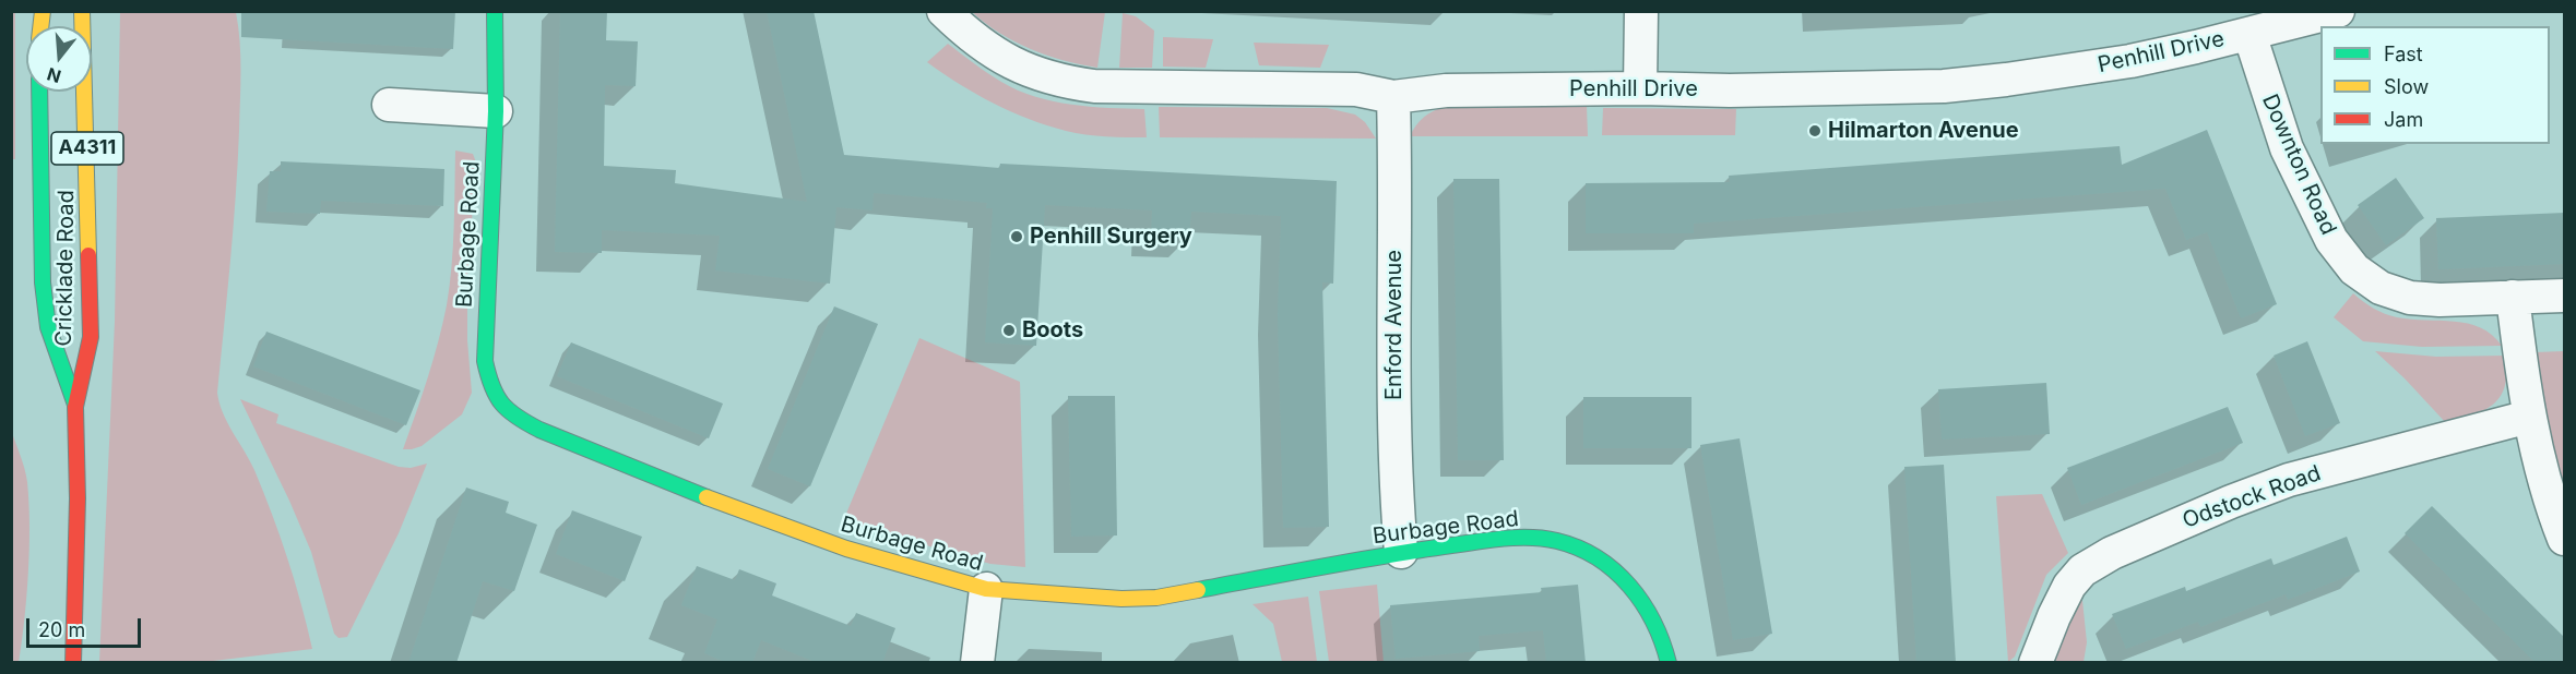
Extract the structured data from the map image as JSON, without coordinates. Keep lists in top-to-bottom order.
{
  "streets": {
    "street": [
      "Penhill Drive",
      "A4311",
      "Downton Road",
      "Burbage Road",
      "Cricklade Road",
      "Enford Avenue",
      "Odstock Road"
    ]
  },
  "crossings": [
    ["Penhill Drive", "Downton Road"],
    ["Penhill Drive", "Enford Avenue"],
    ["Burbage Road", "Enford Avenue"]
  ],
  "places": ["Hilmarton Avenue", "Penhill Surgery", "Boots"],
  "legend": ["Fast", "Slow", "Jam"],
  "scale_bar": "20 m",
  "north": "bottom"
}
